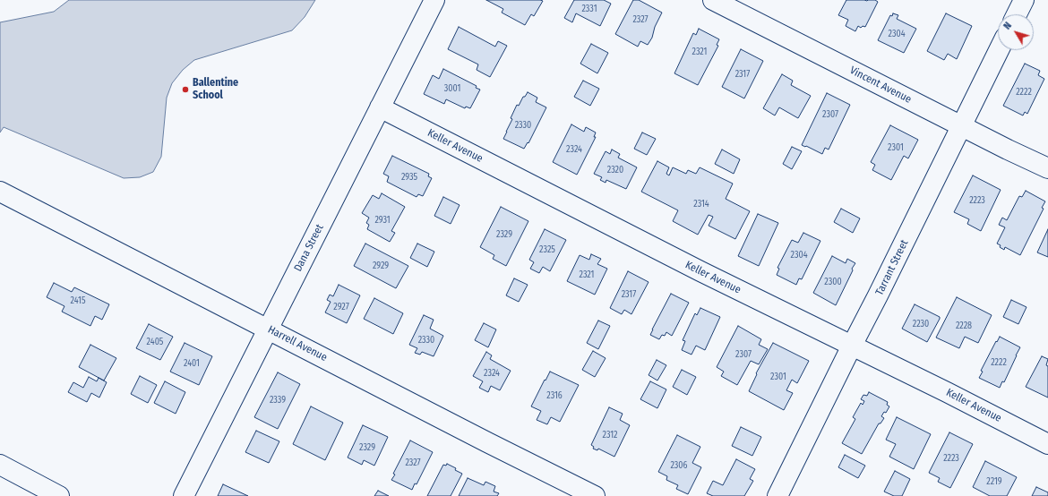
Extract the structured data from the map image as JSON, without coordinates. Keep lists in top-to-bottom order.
{
  "streets": {
    "street": [
      "Vincent Avenue",
      "Keller Avenue",
      "Dana Street",
      "Tarrant Street",
      "Harrell Avenue"
    ]
  },
  "crossings": [
    ["Vincent Avenue", "Tarrant Street"],
    ["Keller Avenue", "Dana Street"],
    ["Keller Avenue", "Tarrant Street"],
    ["Dana Street", "Harrell Avenue"]
  ],
  "places": ["Ballentine School"],
  "house_numbers": [
    "2331",
    "2327",
    "2304",
    "2321",
    "2317",
    "3001",
    "2222",
    "2307",
    "2330",
    "2301",
    "2324",
    "2320",
    "2935",
    "2223",
    "2314",
    "2931",
    "2329",
    "2325",
    "2304",
    "2929",
    "2321",
    "2300",
    "2317",
    "2415",
    "2927",
    "2230",
    "2228",
    "2330",
    "2405",
    "2307",
    "2222",
    "2401",
    "2324",
    "2301",
    "2316",
    "2339",
    "2312",
    "2329",
    "2223",
    "2327",
    "2306",
    "2219"
  ],
  "north": "top left"
}
